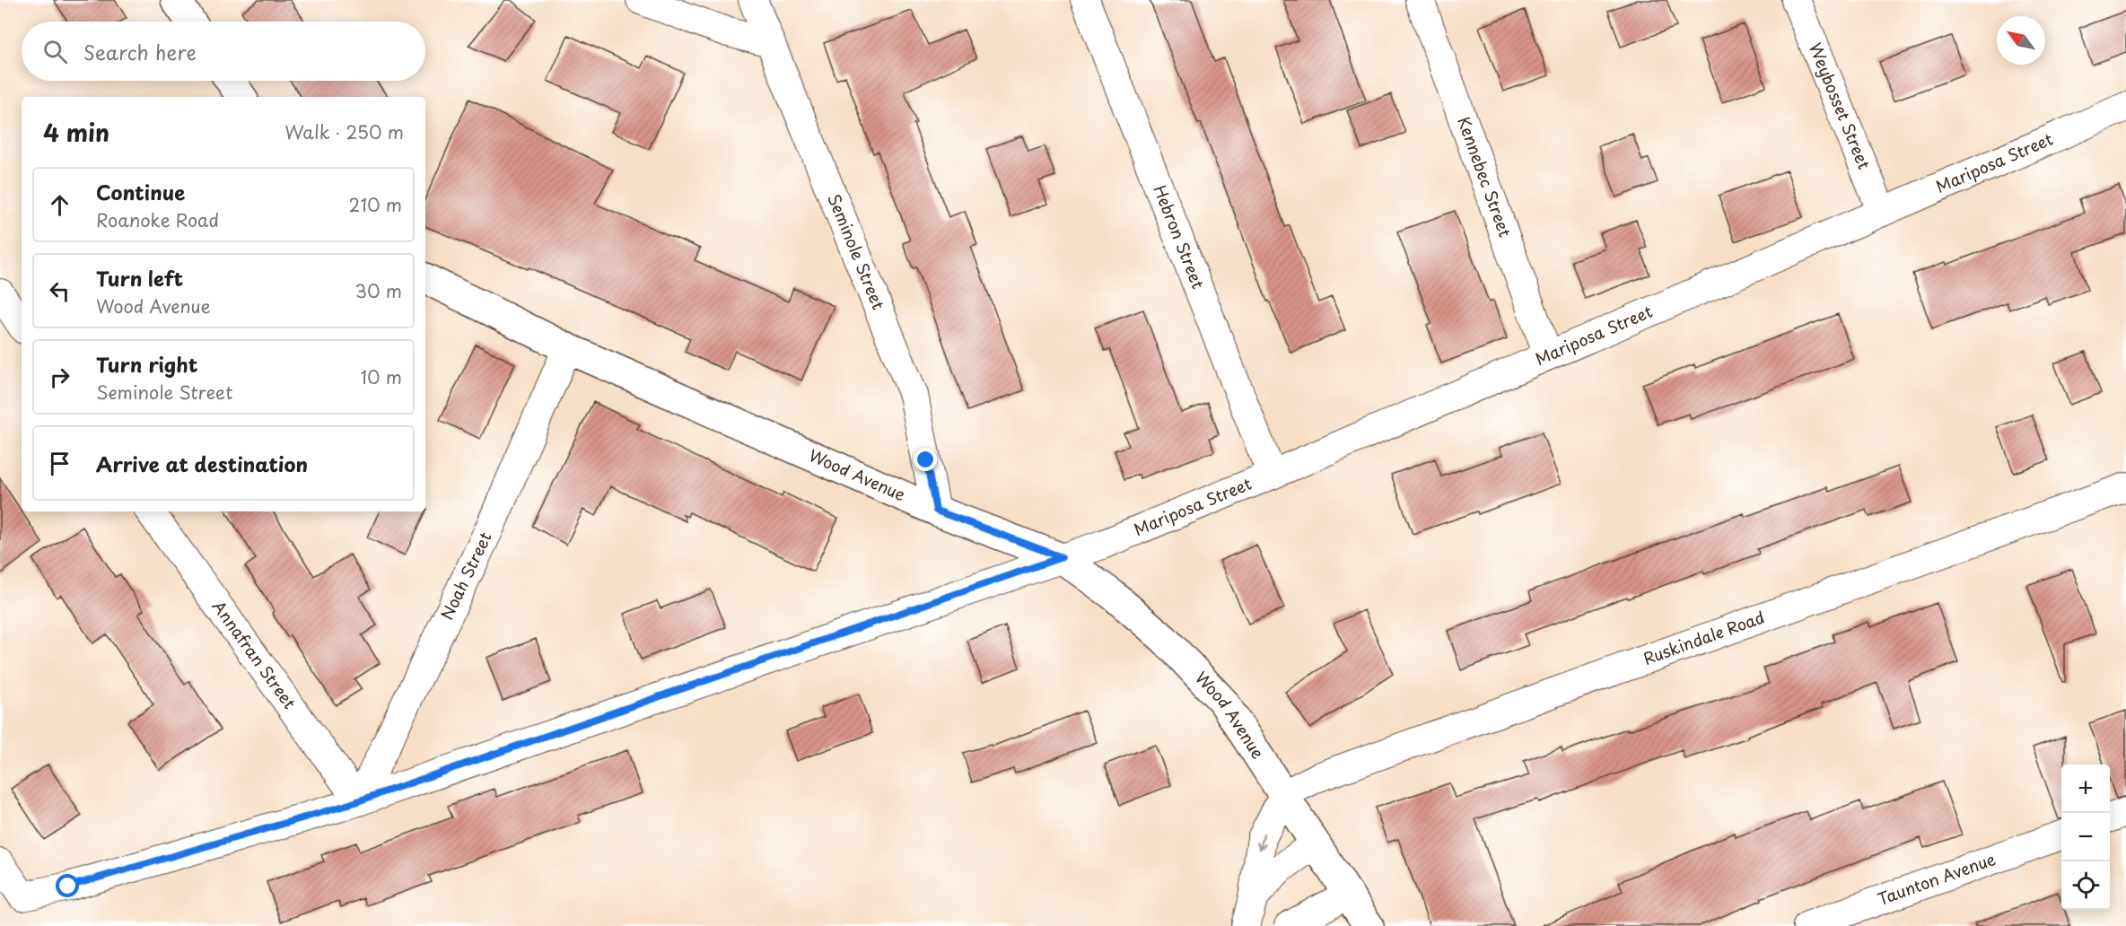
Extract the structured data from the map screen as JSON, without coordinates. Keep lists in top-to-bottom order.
{
  "streets": {
    "main road": ["Wood Avenue"],
    "street": [
      "Weybosset Street",
      "Mariposa Street",
      "Kennebec Street",
      "Hebron Street",
      "Seminole Street",
      "Noah Street",
      "Ruskindale Road",
      "Annafran Street",
      "Taunton Avenue"
    ]
  },
  "crossings": [
    ["Weybosset Street", "Mariposa Street"],
    ["Mariposa Street", "Kennebec Street"],
    ["Mariposa Street", "Hebron Street"],
    ["Mariposa Street", "Wood Avenue"],
    ["Mariposa Street", "Noah Street"],
    ["Mariposa Street", "Annafran Street"],
    ["Seminole Street", "Wood Avenue"],
    ["Wood Avenue", "Noah Street"],
    ["Wood Avenue", "Ruskindale Road"],
    ["Noah Street", "Annafran Street"]
  ],
  "north": "top left",
  "page": {
    "search": "Search here",
    "heading": ["4 min", "Walk · 250 m"],
    "list": [
      ["Continue", "Roanoke Road", "210 m"],
      ["Turn left", "Wood Avenue", "30 m"],
      ["Turn right", "Seminole Street", "10 m"],
      "Arrive at destination"
    ],
    "map_buttons": ["+", "−"]
  }
}
